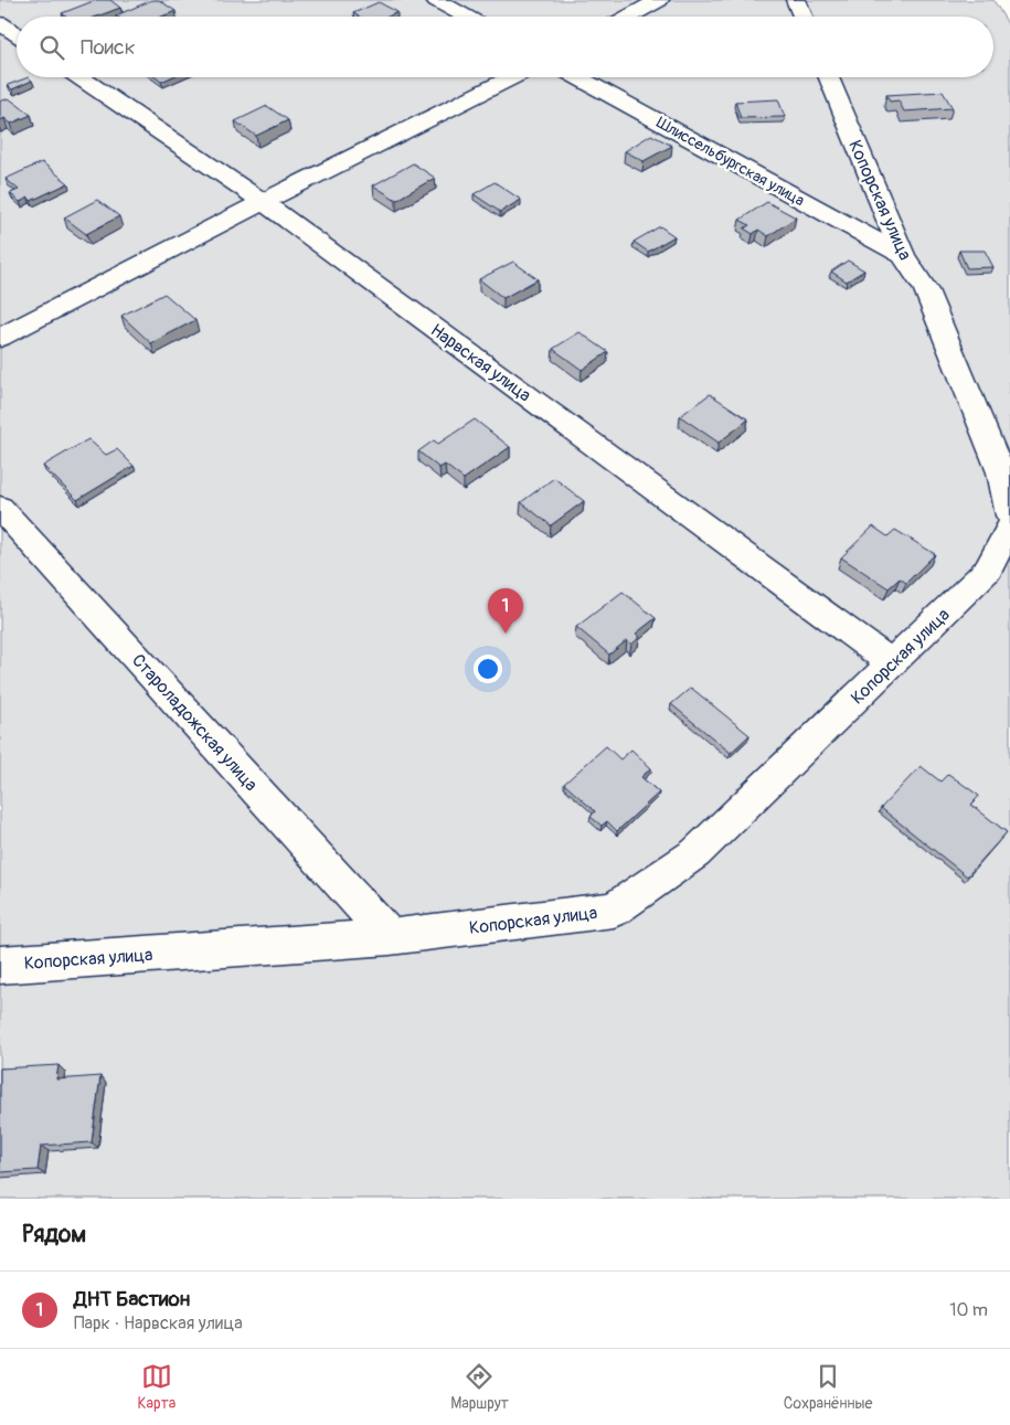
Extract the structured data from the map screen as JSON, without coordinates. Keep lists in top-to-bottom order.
{
  "streets": {
    "street": [
      "Шлиссельбургская улица",
      "Копорская улица",
      "Нарвская улица",
      "Староладожская улица"
    ]
  },
  "crossings": [
    ["Шлиссельбургская улица", "Копорская улица"],
    ["Копорская улица", "Нарвская улица"],
    ["Копорская улица", "Староладожская улица"]
  ],
  "page": {
    "search": "Поиск",
    "pins": "1",
    "heading": "Рядом",
    "list": [
      {
        "mark": "1",
        "name": "ДНТ Бастион",
        "note": "Парк · Нарвская улица",
        "value": "10 m"
      }
    ],
    "nav": ["Карта", "Маршрут", "Сохранённые"]
  }
}
